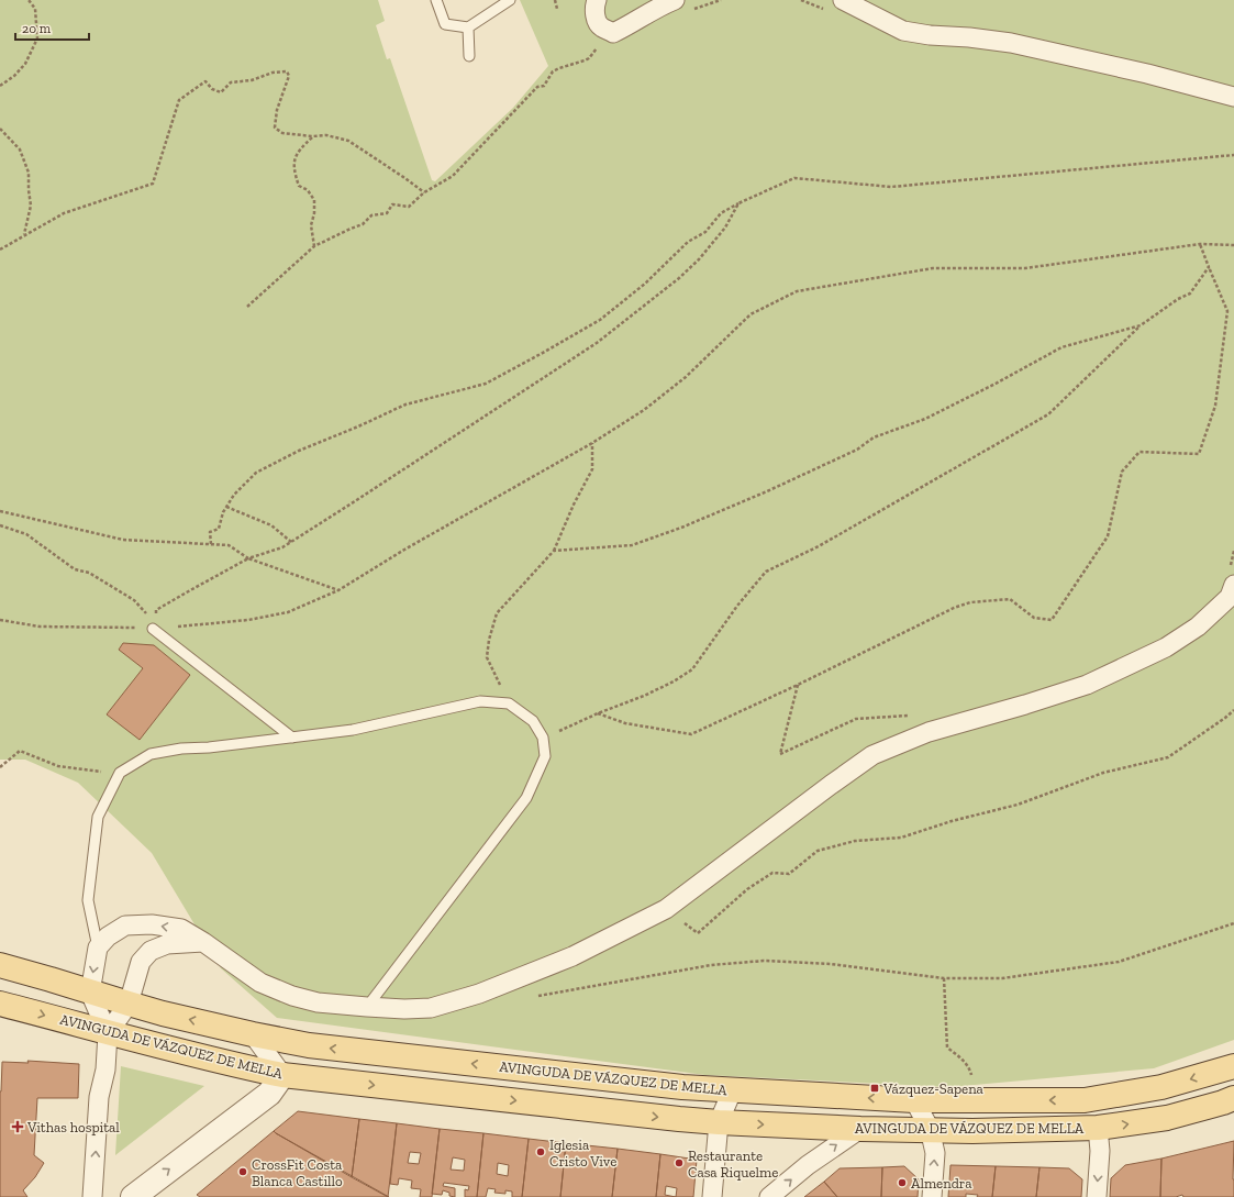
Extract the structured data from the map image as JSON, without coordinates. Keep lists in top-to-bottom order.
{
  "streets": {
    "main road": ["AVINGUDA DE VÁZQUEZ DE MELLA"]
  },
  "places": {
    "transit": ["Vázquez-Sapena"],
    "health": ["Vithas hospital"],
    "other": [
      "Iglesia Cristo Vive",
      "Restaurante Casa Riquelme",
      "CrossFit Costa Blanca Castillo",
      "Almendra"
    ]
  },
  "scale_bar": "20 m"
}
